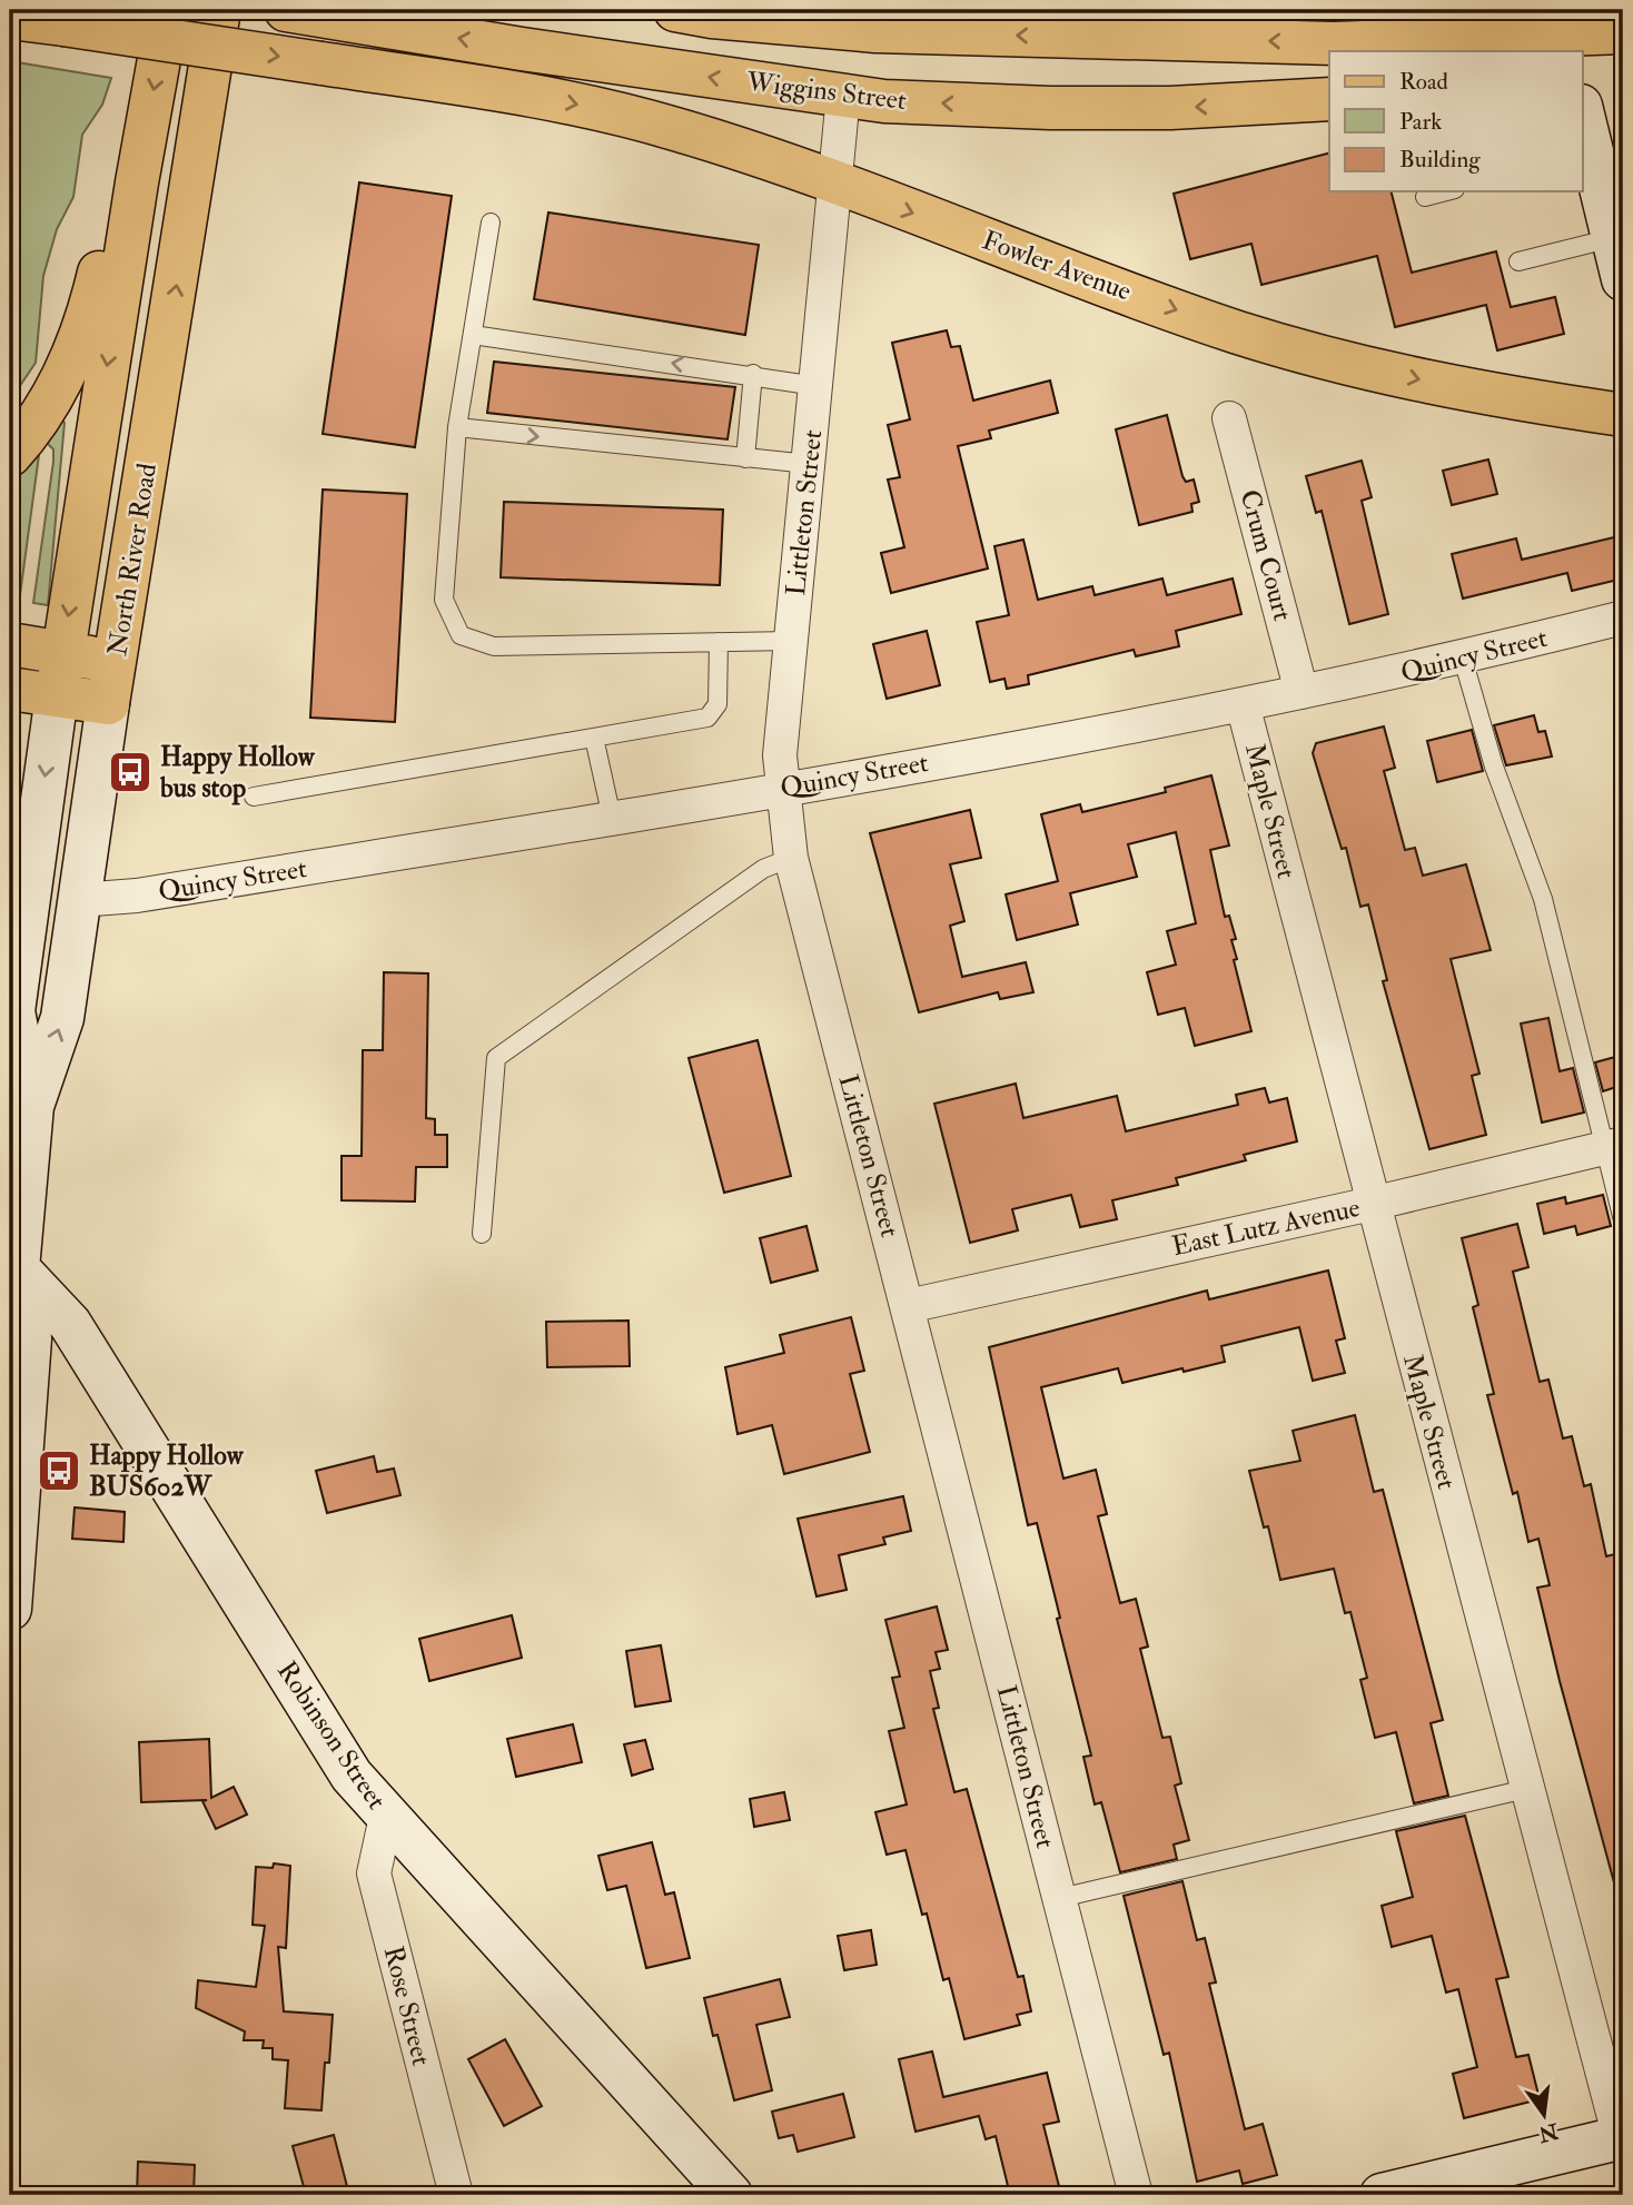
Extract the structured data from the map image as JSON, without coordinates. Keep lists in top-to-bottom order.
{
  "streets": {
    "main road": ["Wiggins Street", "Fowler Avenue", "North River Road"],
    "street": [
      "Littleton Street",
      "Crum Court",
      "Quincy Street",
      "Maple Street",
      "East Lutz Avenue",
      "Robinson Street",
      "Rose Street"
    ]
  },
  "crossings": [
    ["Wiggins Street", "Littleton Street"],
    ["Fowler Avenue", "Littleton Street"],
    ["Littleton Street", "Quincy Street"],
    ["Littleton Street", "East Lutz Avenue"],
    ["Crum Court", "Quincy Street"],
    ["North River Road", "Quincy Street"],
    ["North River Road", "Robinson Street"],
    ["Quincy Street", "Maple Street"],
    ["Maple Street", "East Lutz Avenue"],
    ["Robinson Street", "Rose Street"]
  ],
  "places": {
    "bus stop": ["Happy Hollow bus stop", "Happy Hollow BUS602W"]
  },
  "legend": ["Road", "Park", "Building"],
  "north": "bottom"
}
